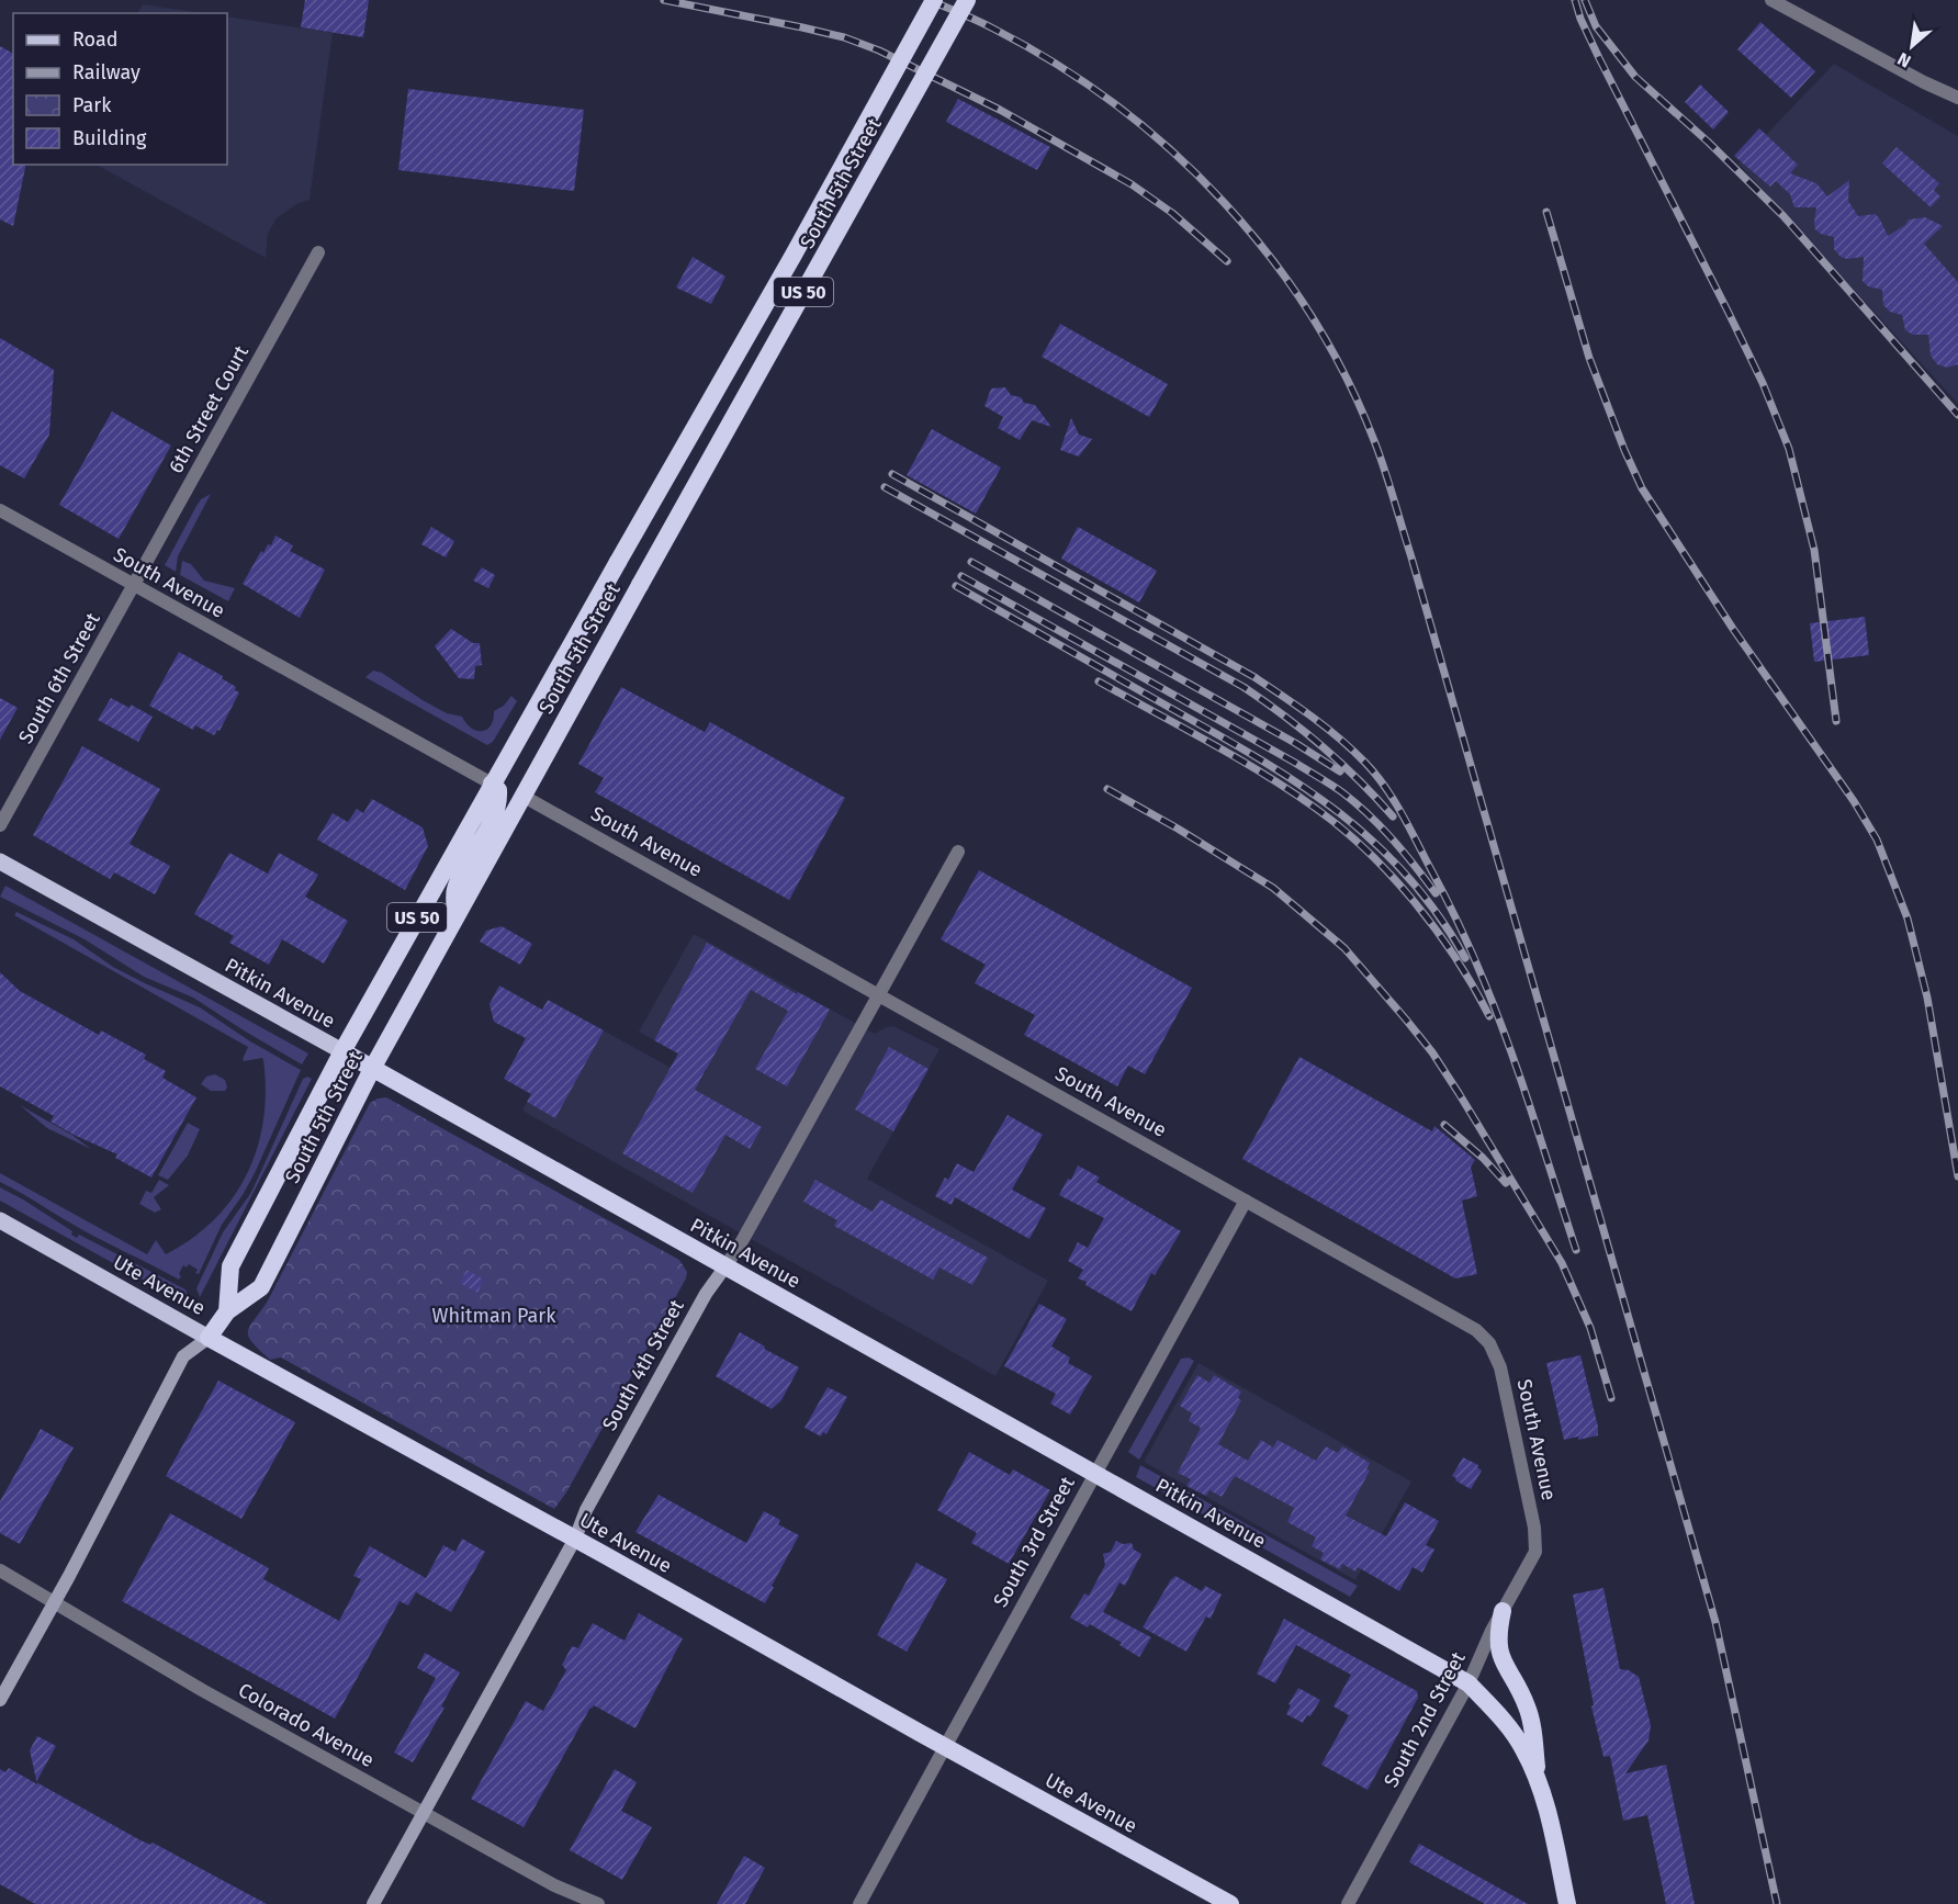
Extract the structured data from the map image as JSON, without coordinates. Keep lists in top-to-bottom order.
{
  "streets": {
    "highway": [
      "South 5th Street",
      "US 50",
      "Pitkin Avenue",
      "Ute Avenue"
    ],
    "main road": ["South 4th Street"],
    "street": [
      "6th Street Court",
      "South Avenue",
      "South 6th Street",
      "South 3rd Street",
      "South 2nd Street",
      "Colorado Avenue"
    ]
  },
  "crossings": [
    ["South 5th Street", "South Avenue"],
    ["South 5th Street", "Pitkin Avenue"],
    ["South 5th Street", "Ute Avenue"],
    ["South 5th Street", "Colorado Avenue"],
    ["6th Street Court", "South Avenue"],
    ["6th Street Court", "South 6th Street"],
    ["South Avenue", "South 6th Street"],
    ["South Avenue", "South 4th Street"],
    ["South Avenue", "South 3rd Street"],
    ["South Avenue", "South 2nd Street"],
    ["Pitkin Avenue", "South 4th Street"],
    ["Pitkin Avenue", "South 3rd Street"],
    ["Pitkin Avenue", "South 2nd Street"],
    ["Ute Avenue", "South 4th Street"],
    ["Ute Avenue", "South 3rd Street"],
    ["South 4th Street", "Colorado Avenue"]
  ],
  "parks": ["Whitman Park"],
  "legend": [
    "Road",
    "Railway",
    "Park",
    "Building"
  ],
  "north": "bottom left"
}
